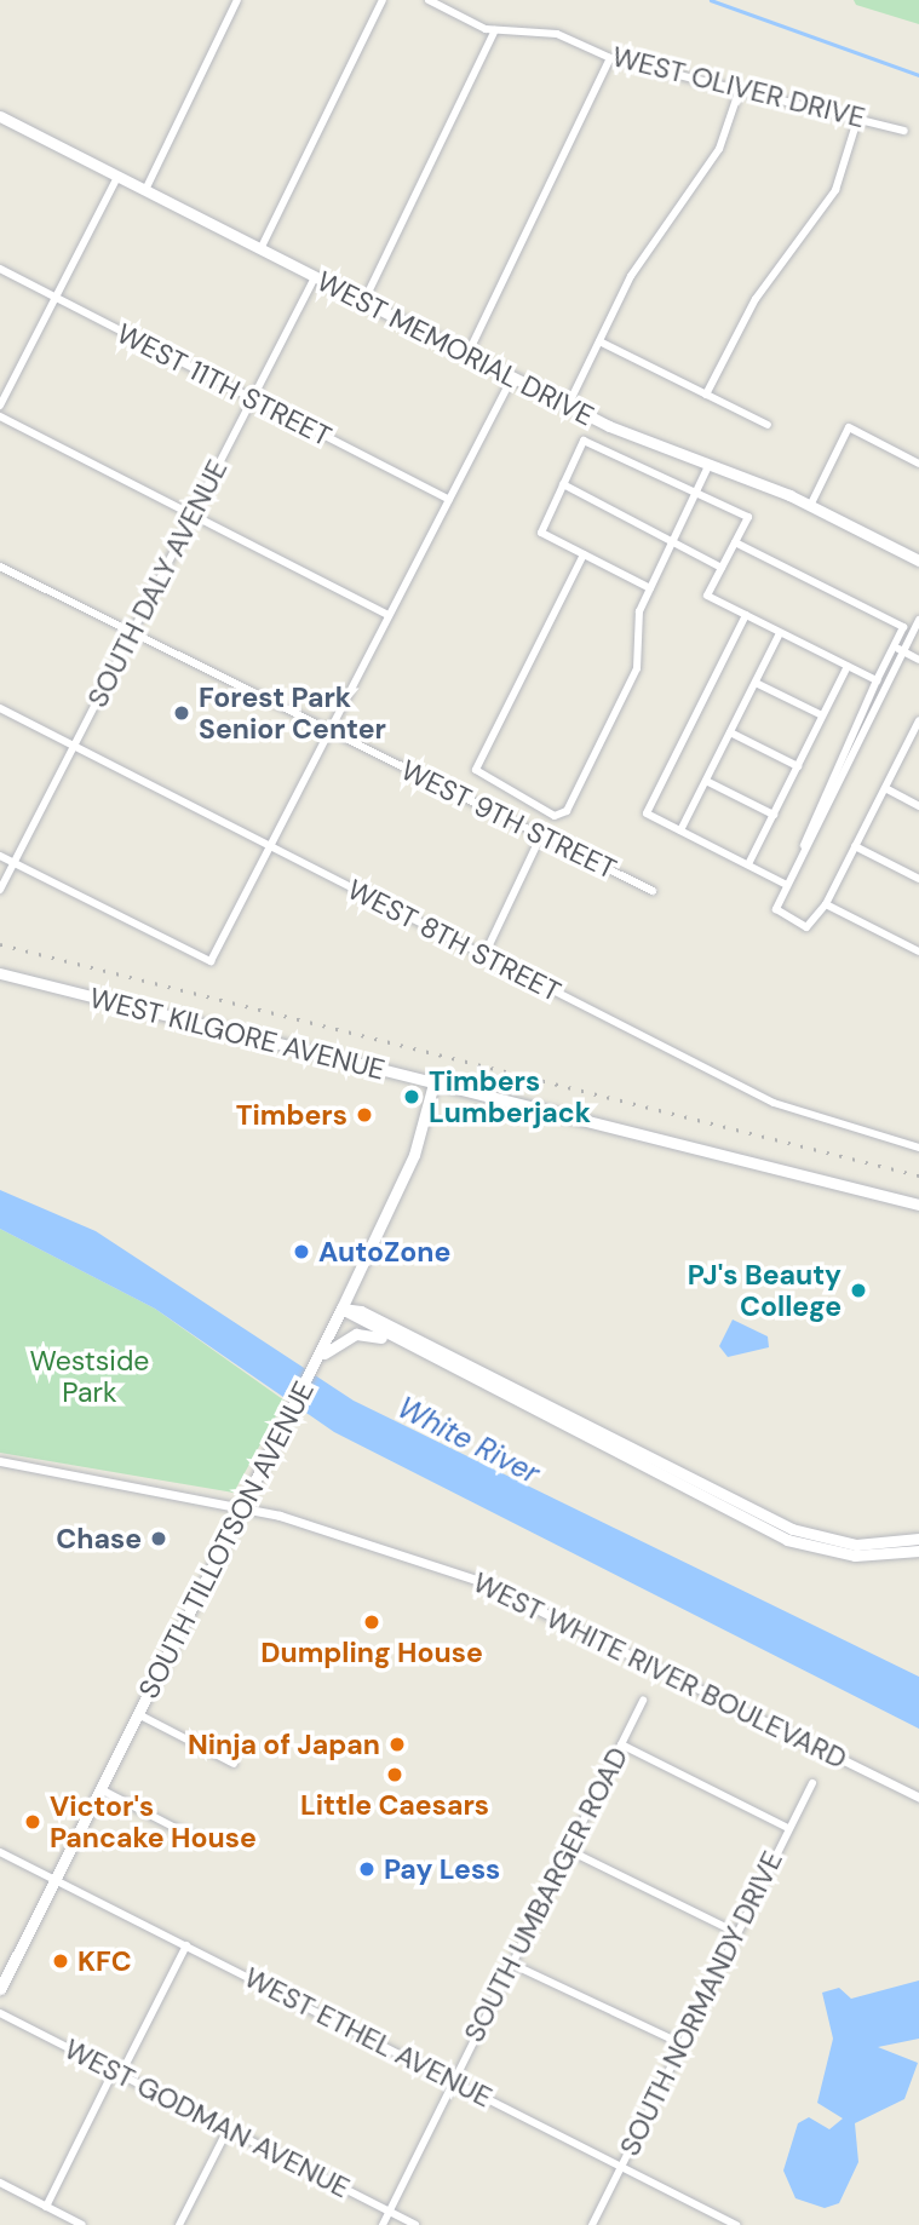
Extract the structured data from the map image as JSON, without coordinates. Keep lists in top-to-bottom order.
{
  "streets": {
    "main road": ["WEST MEMORIAL DRIVE", "WEST KILGORE AVENUE", "SOUTH TILLOTSON AVENUE"],
    "street": [
      "WEST OLIVER DRIVE",
      "WEST 11TH STREET",
      "SOUTH DALY AVENUE",
      "WEST 9TH STREET",
      "WEST 8TH STREET",
      "WEST WHITE RIVER BOULEVARD",
      "SOUTH UMBARGER ROAD",
      "SOUTH NORMANDY DRIVE",
      "WEST ETHEL AVENUE",
      "WEST GODMAN AVENUE"
    ]
  },
  "crossings": [
    ["WEST MEMORIAL DRIVE", "SOUTH DALY AVENUE"],
    ["WEST 11TH STREET", "SOUTH DALY AVENUE"],
    ["SOUTH DALY AVENUE", "WEST 9TH STREET"],
    ["SOUTH DALY AVENUE", "WEST 8TH STREET"],
    ["SOUTH TILLOTSON AVENUE", "WEST WHITE RIVER BOULEVARD"],
    ["SOUTH TILLOTSON AVENUE", "WEST ETHEL AVENUE"],
    ["SOUTH UMBARGER ROAD", "WEST ETHEL AVENUE"],
    ["SOUTH UMBARGER ROAD", "WEST GODMAN AVENUE"],
    ["SOUTH NORMANDY DRIVE", "WEST ETHEL AVENUE"]
  ],
  "water": ["White River"],
  "parks": ["Westside Park"],
  "places": [
    "Forest Park Senior Center",
    "Timbers Lumberjack",
    "Timbers",
    "AutoZone",
    "PJ's Beauty College",
    "Chase",
    "Dumpling House",
    "Ninja of Japan",
    "Little Caesars",
    "Victor's Pancake House",
    "Pay Less",
    "KFC"
  ]
}
